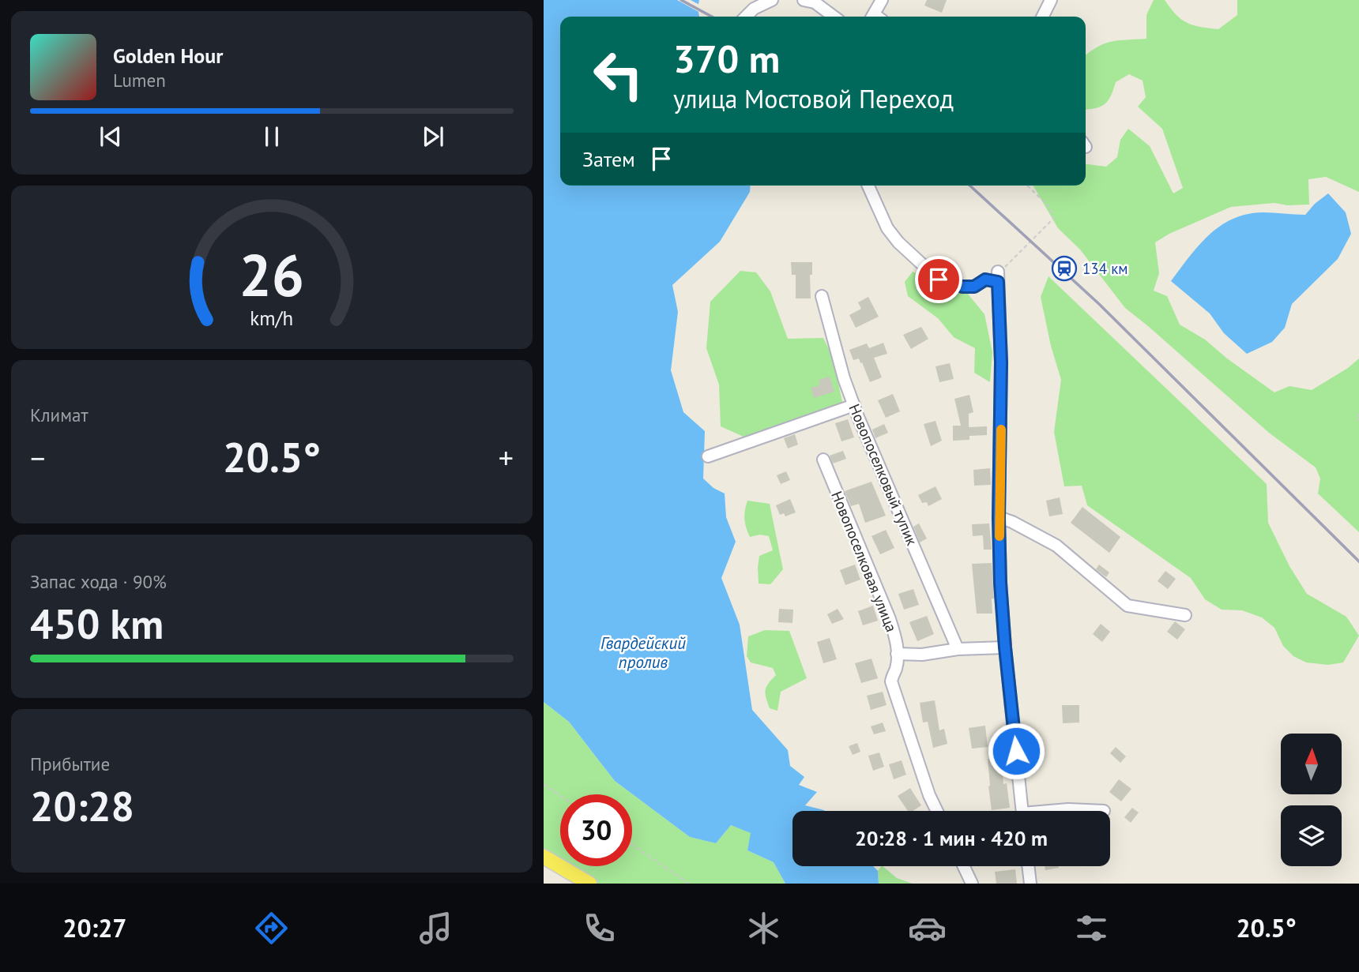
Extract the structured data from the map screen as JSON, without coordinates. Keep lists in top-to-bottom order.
{
  "streets": {
    "street": ["Новопоселковый тупик", "Новопоселковая улица"]
  },
  "water": ["Гвардейский пролив"],
  "places": {
    "station": ["134 км"]
  },
  "north": "top",
  "page": {
    "turn": ["370 m", "улица Мостовой Переход"],
    "song": ["Golden Hour", "Lumen"],
    "then": "Затем",
    "tile": [
      "Климат",
      ["Запас хода · 90%", "450 km"],
      ["Прибытие", "20:28"]
    ],
    "heat": ["−", "20.5°", "+"],
    "limit": "30",
    "trip": "20:28 · 1 мин · 420 m",
    "tabs": ["20:27", "20.5°"],
    "gauge": ["26", "km/h"]
  }
}
